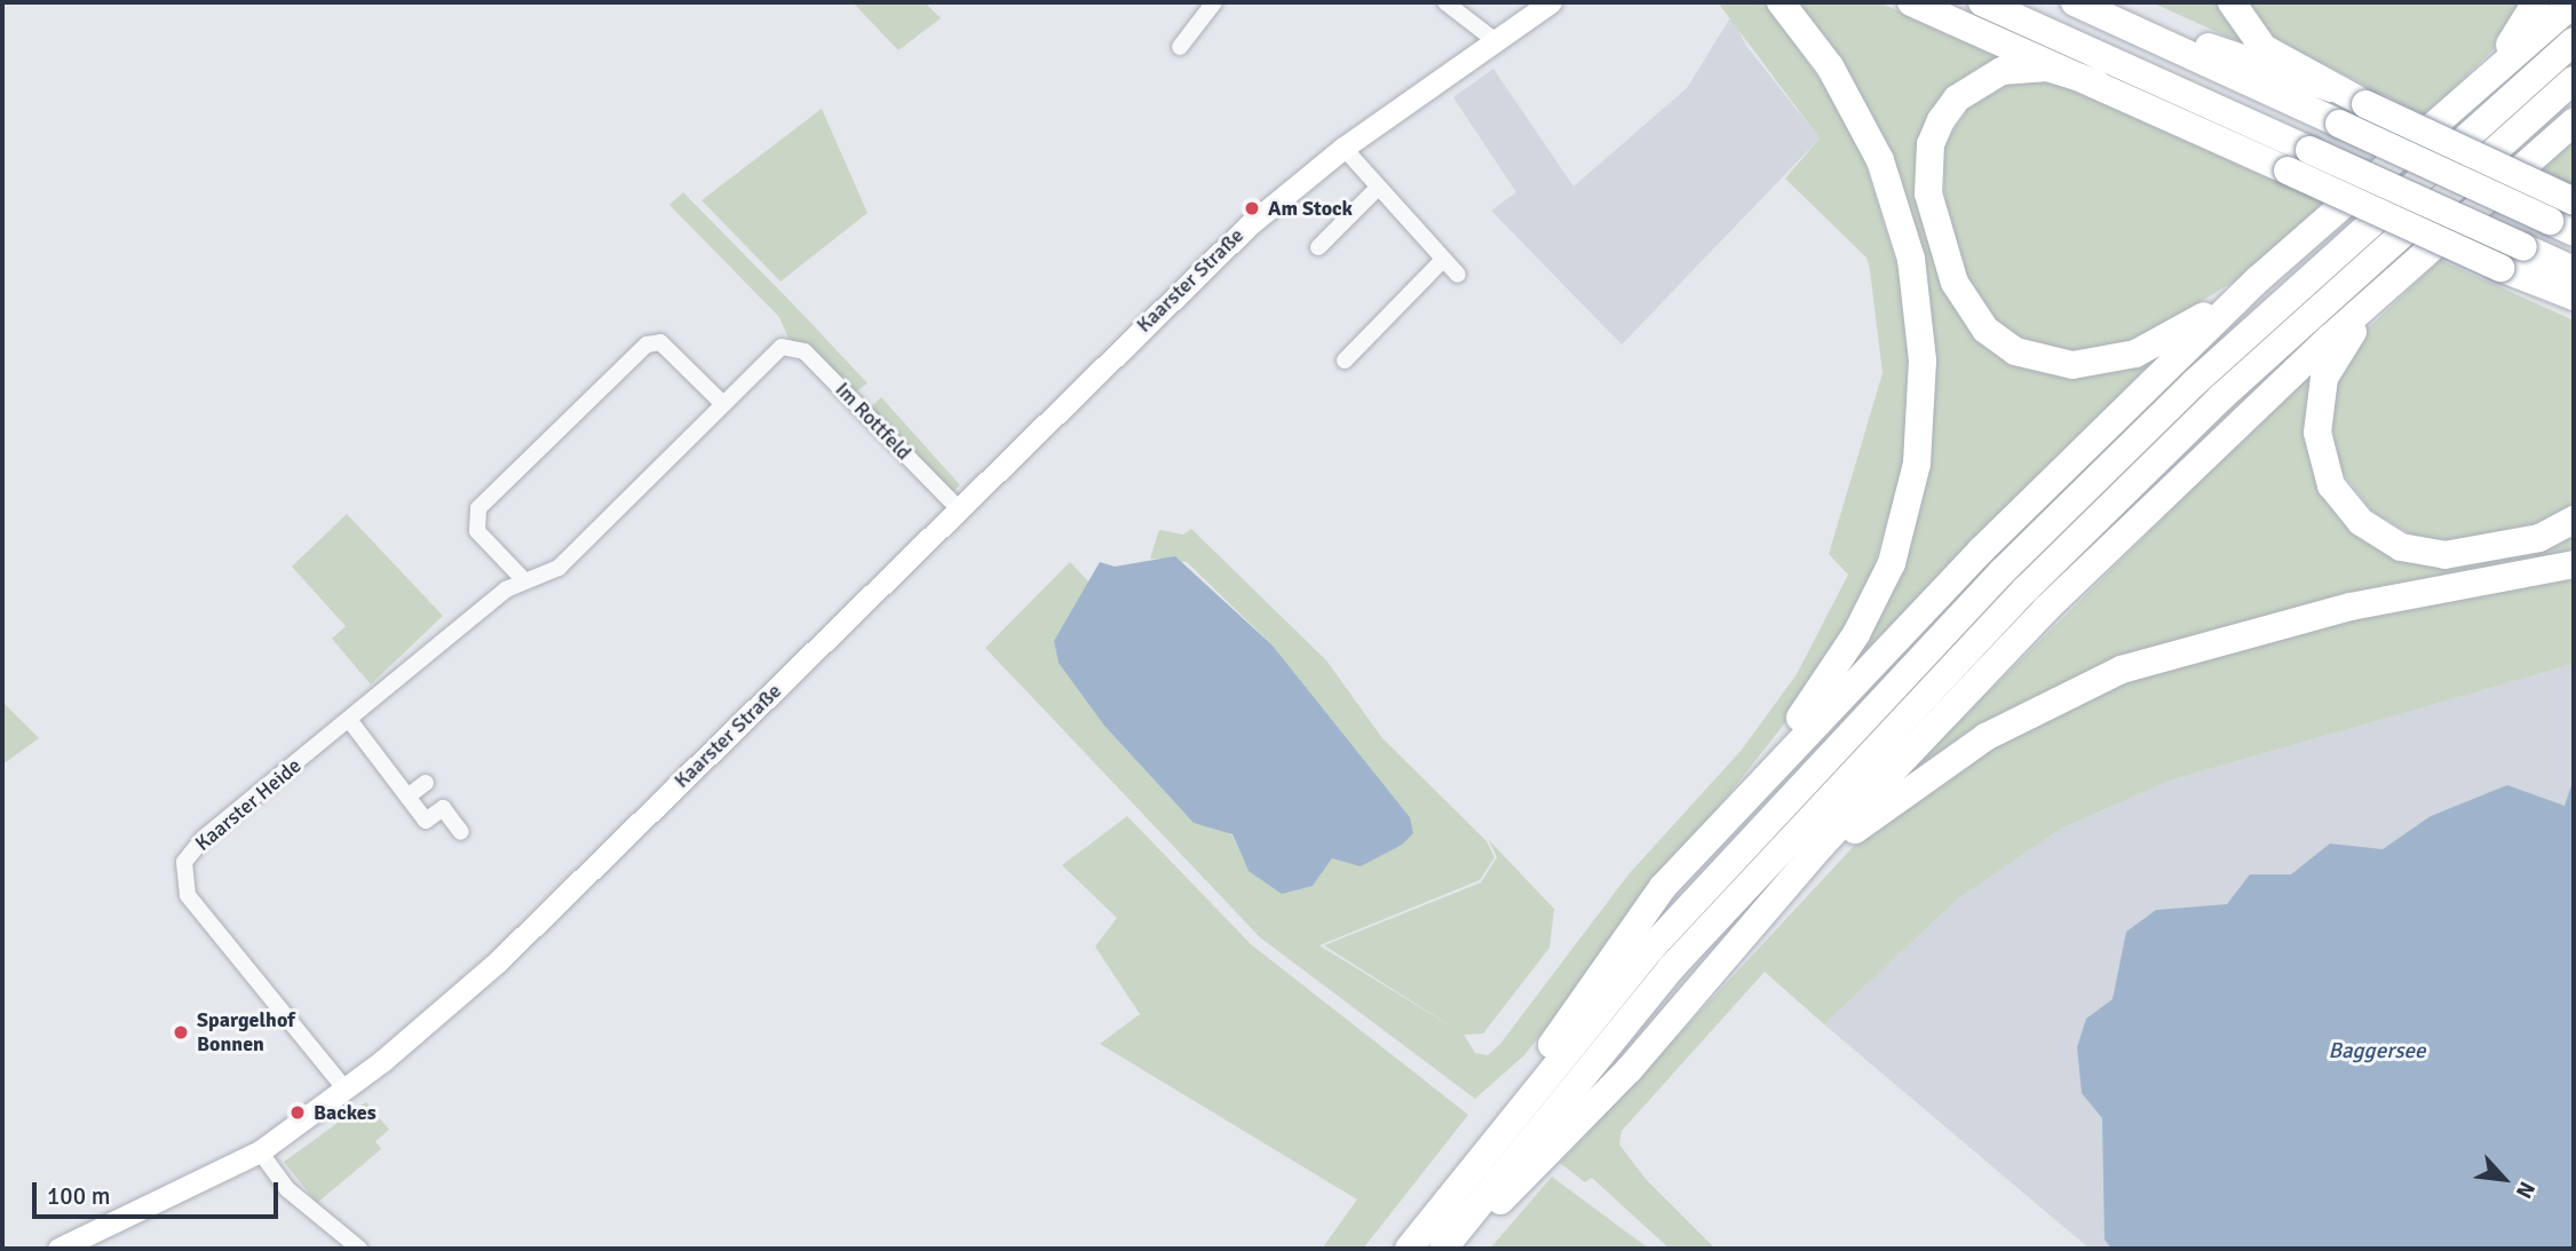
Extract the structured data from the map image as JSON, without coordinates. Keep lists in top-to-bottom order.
{
  "streets": {
    "main road": ["Kaarster Straße"],
    "street": ["Im Rottfeld", "Kaarster Heide"]
  },
  "crossings": [
    ["Kaarster Straße", "Im Rottfeld"],
    ["Kaarster Straße", "Kaarster Heide"],
    ["Im Rottfeld", "Kaarster Heide"]
  ],
  "water": ["Baggersee"],
  "places": ["Am Stock", "Spargelhof Bonnen", "Backes"],
  "scale_bar": "100 m",
  "north": "bottom right"
}
